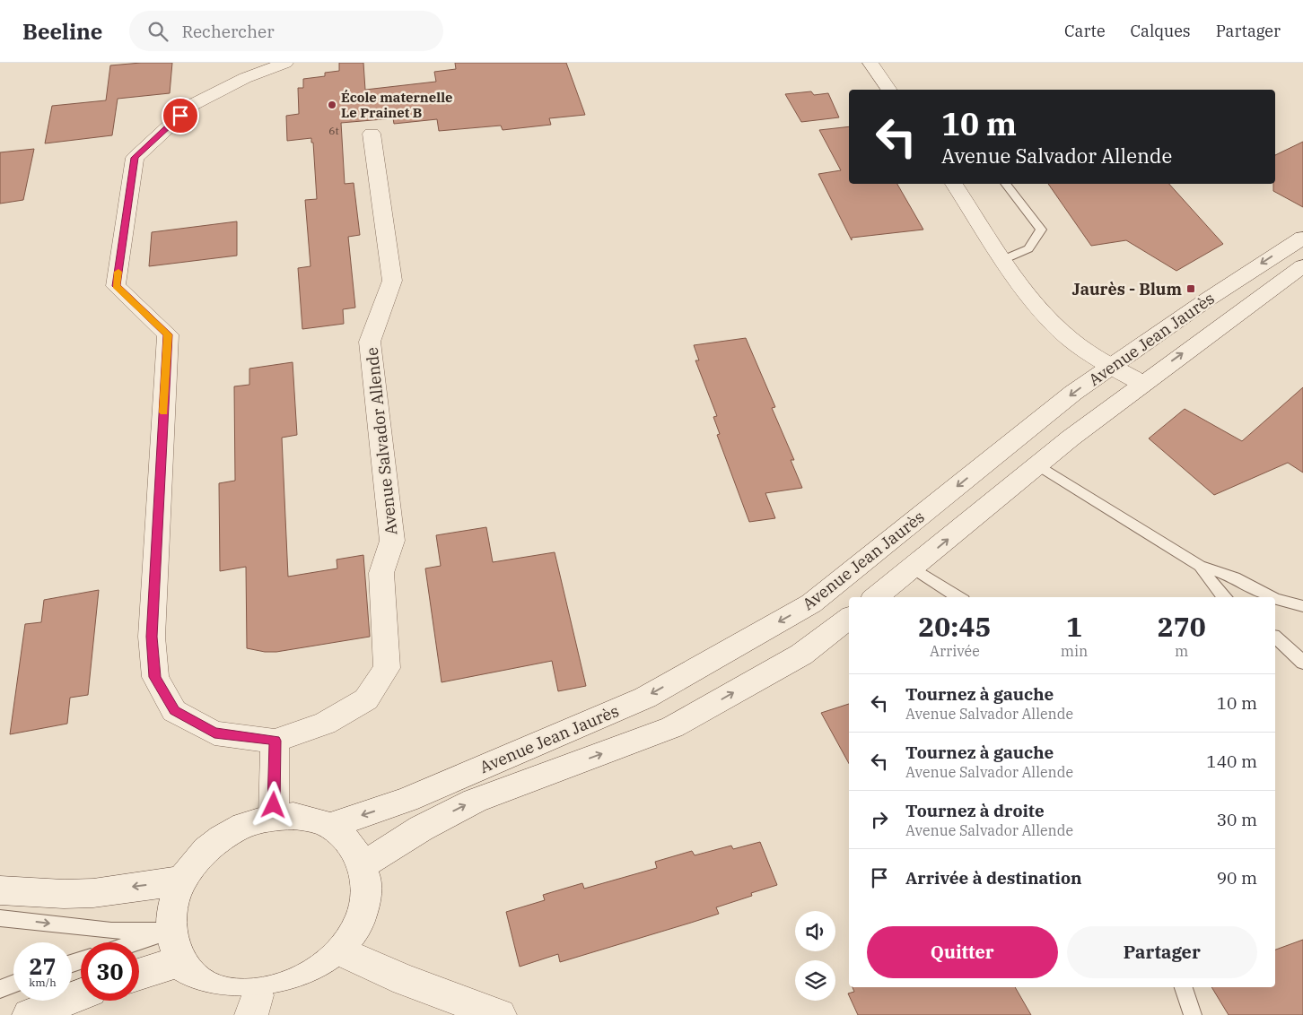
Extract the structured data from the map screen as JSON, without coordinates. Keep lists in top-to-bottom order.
{
  "streets": {
    "main road": ["Avenue Jean Jaurès", "Avenue Salvador Allende"]
  },
  "places": {
    "other": ["École maternelle Le Prainet B"],
    "transit": ["Jaurès - Blum"]
  },
  "house_numbers": ["6t"],
  "page": {
    "header": "Beeline",
    "search": "Rechercher",
    "nav": ["Carte", "Calques", "Partager"],
    "turn": ["10 m", "Avenue Salvador Allende"],
    "eta": [
      "20:45",
      "Arrivée",
      "1",
      "min",
      "270",
      "m"
    ],
    "list": [
      {
        "name": "Tournez à gauche",
        "note": "Avenue Salvador Allende",
        "value": "10 m"
      },
      {
        "name": "Tournez à gauche",
        "note": "Avenue Salvador Allende",
        "value": "140 m"
      },
      {
        "name": "Tournez à droite",
        "note": "Avenue Salvador Allende",
        "value": "30 m"
      },
      {
        "name": "Arrivée à destination",
        "value": "90 m"
      }
    ],
    "buttons": ["Quitter", "Partager"],
    "speed": "27 km/h",
    "limit": "30"
  }
}
